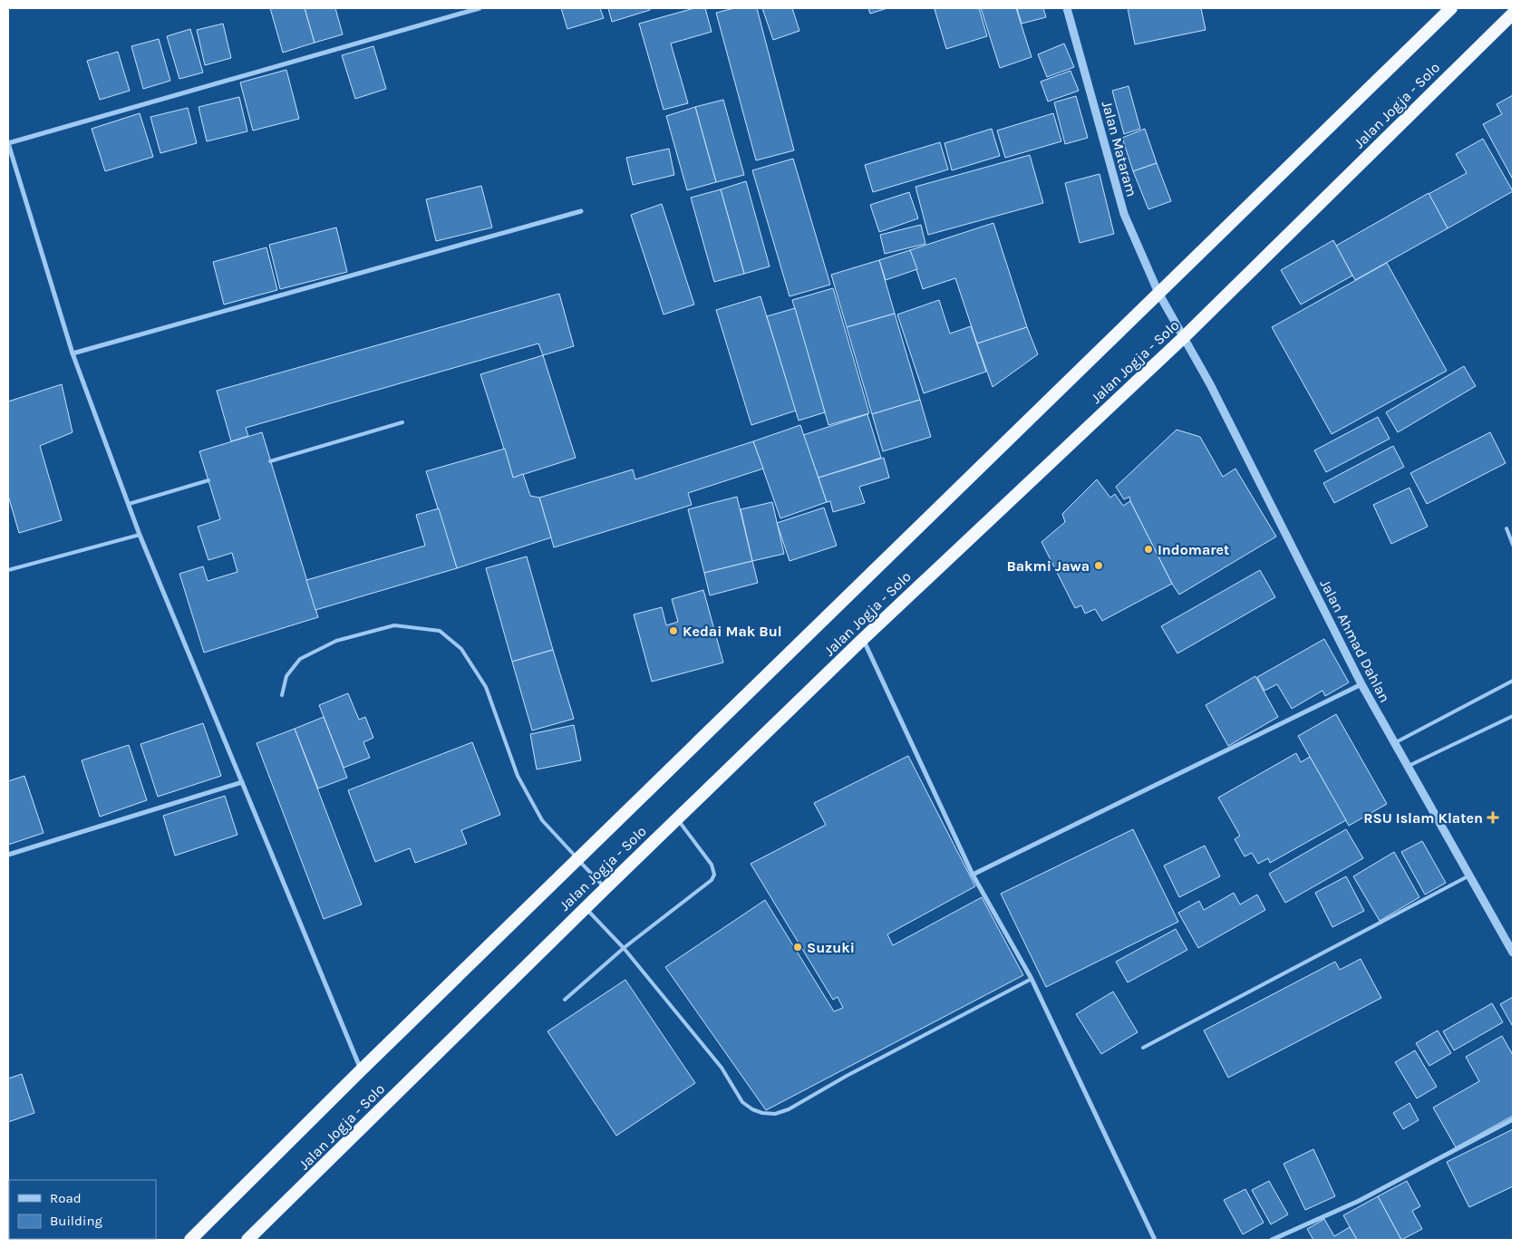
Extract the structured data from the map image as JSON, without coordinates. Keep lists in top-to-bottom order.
{
  "streets": {
    "highway": ["Jalan Jogja - Solo"],
    "street": ["Jalan Mataram", "Jalan Ahmad Dahlan"]
  },
  "crossings": [
    ["Jalan Jogja - Solo", "Jalan Mataram"],
    ["Jalan Jogja - Solo", "Jalan Ahmad Dahlan"],
    ["Jalan Mataram", "Jalan Ahmad Dahlan"]
  ],
  "places": {
    "other": [
      "Indomaret",
      "Bakmi Jawa",
      "Kedai Mak Bul",
      "Suzuki"
    ],
    "health": ["RSU Islam Klaten"]
  },
  "legend": ["Road", "Building"]
}
